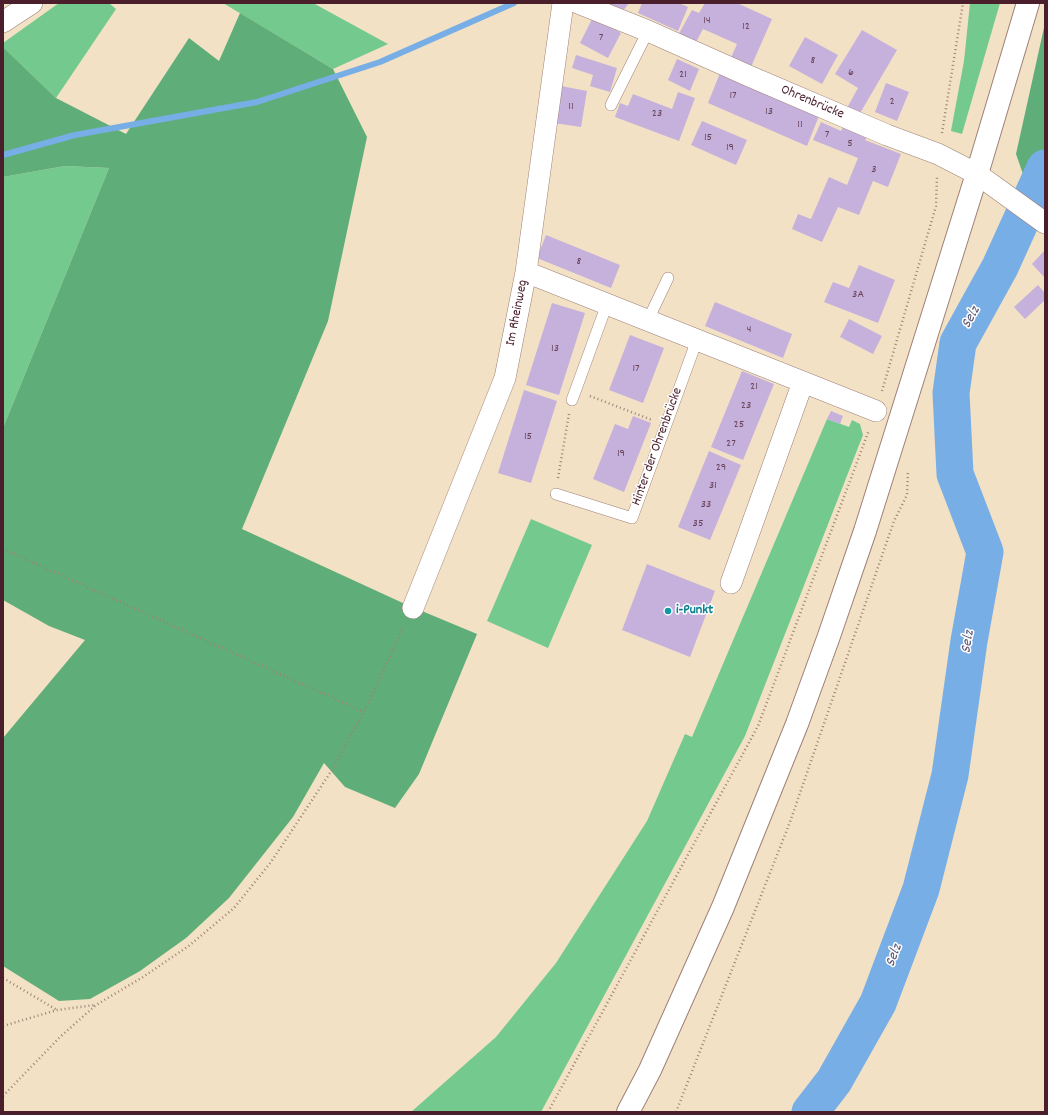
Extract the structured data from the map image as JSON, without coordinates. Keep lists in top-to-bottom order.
{
  "streets": {
    "street": ["Ohrenbrücke", "Im Rheinweg"],
    "lane": ["Hinter der Ohrenbrücke"]
  },
  "water": ["Selz"],
  "places": ["i-Punkt"],
  "house_numbers": [
    "14",
    "12",
    "7",
    "8",
    "6",
    "21",
    "17",
    "2",
    "11",
    "13",
    "23",
    "11",
    "7",
    "15",
    "5",
    "19",
    "3",
    "8",
    "3A",
    "4",
    "13",
    "17",
    "21",
    "23",
    "25",
    "15",
    "27",
    "19",
    "29",
    "31",
    "33",
    "35"
  ]
}
